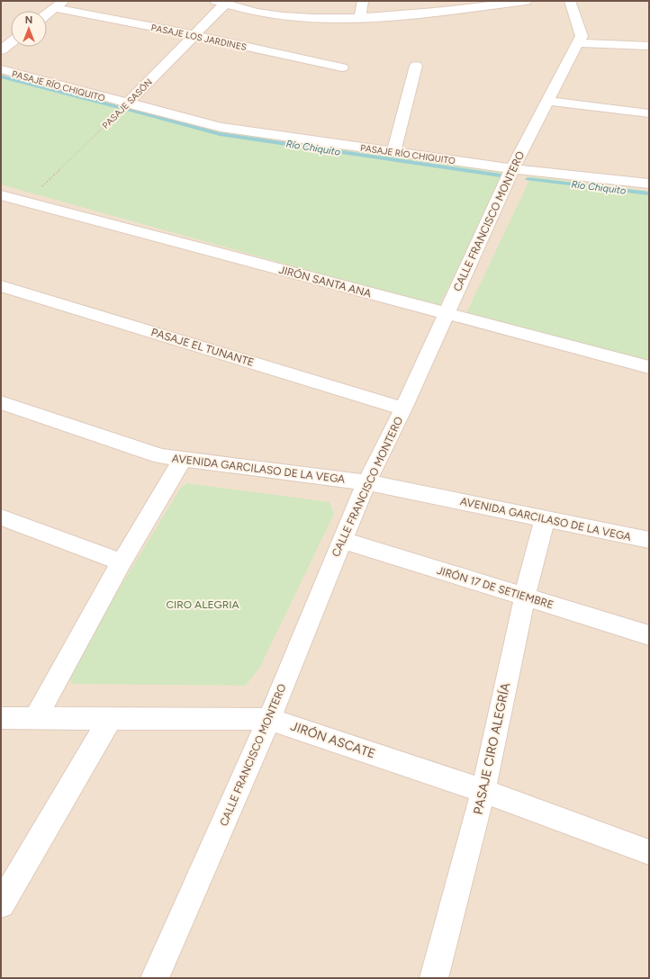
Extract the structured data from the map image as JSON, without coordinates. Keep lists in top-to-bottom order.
{
  "streets": {
    "street": [
      "PASAJE LOS JARDINES",
      "PASAJE RÍO CHIQUITO",
      "PASAJE SASÓN",
      "CALLE FRANCISCO MONTERO",
      "JIRÓN SANTA ANA",
      "PASAJE EL TUNANTE",
      "AVENIDA GARCILASO DE LA VEGA",
      "JIRÓN 17 DE SETIEMBRE",
      "JIRÓN ASCATE",
      "PASAJE CIRO ALEGRÍA"
    ]
  },
  "crossings": [
    ["PASAJE LOS JARDINES", "PASAJE SASÓN"],
    ["PASAJE RÍO CHIQUITO", "PASAJE SASÓN"],
    ["PASAJE RÍO CHIQUITO", "CALLE FRANCISCO MONTERO"],
    ["PASAJE SASÓN", "JIRÓN SANTA ANA"],
    ["CALLE FRANCISCO MONTERO", "JIRÓN SANTA ANA"],
    ["CALLE FRANCISCO MONTERO", "PASAJE EL TUNANTE"],
    ["CALLE FRANCISCO MONTERO", "AVENIDA GARCILASO DE LA VEGA"],
    ["CALLE FRANCISCO MONTERO", "JIRÓN 17 DE SETIEMBRE"],
    ["CALLE FRANCISCO MONTERO", "JIRÓN ASCATE"],
    ["AVENIDA GARCILASO DE LA VEGA", "PASAJE CIRO ALEGRÍA"],
    ["JIRÓN 17 DE SETIEMBRE", "PASAJE CIRO ALEGRÍA"],
    ["JIRÓN ASCATE", "PASAJE CIRO ALEGRÍA"]
  ],
  "water": ["Río Chiquito"],
  "parks": ["CIRO ALEGRIA"],
  "north": "top"
}
